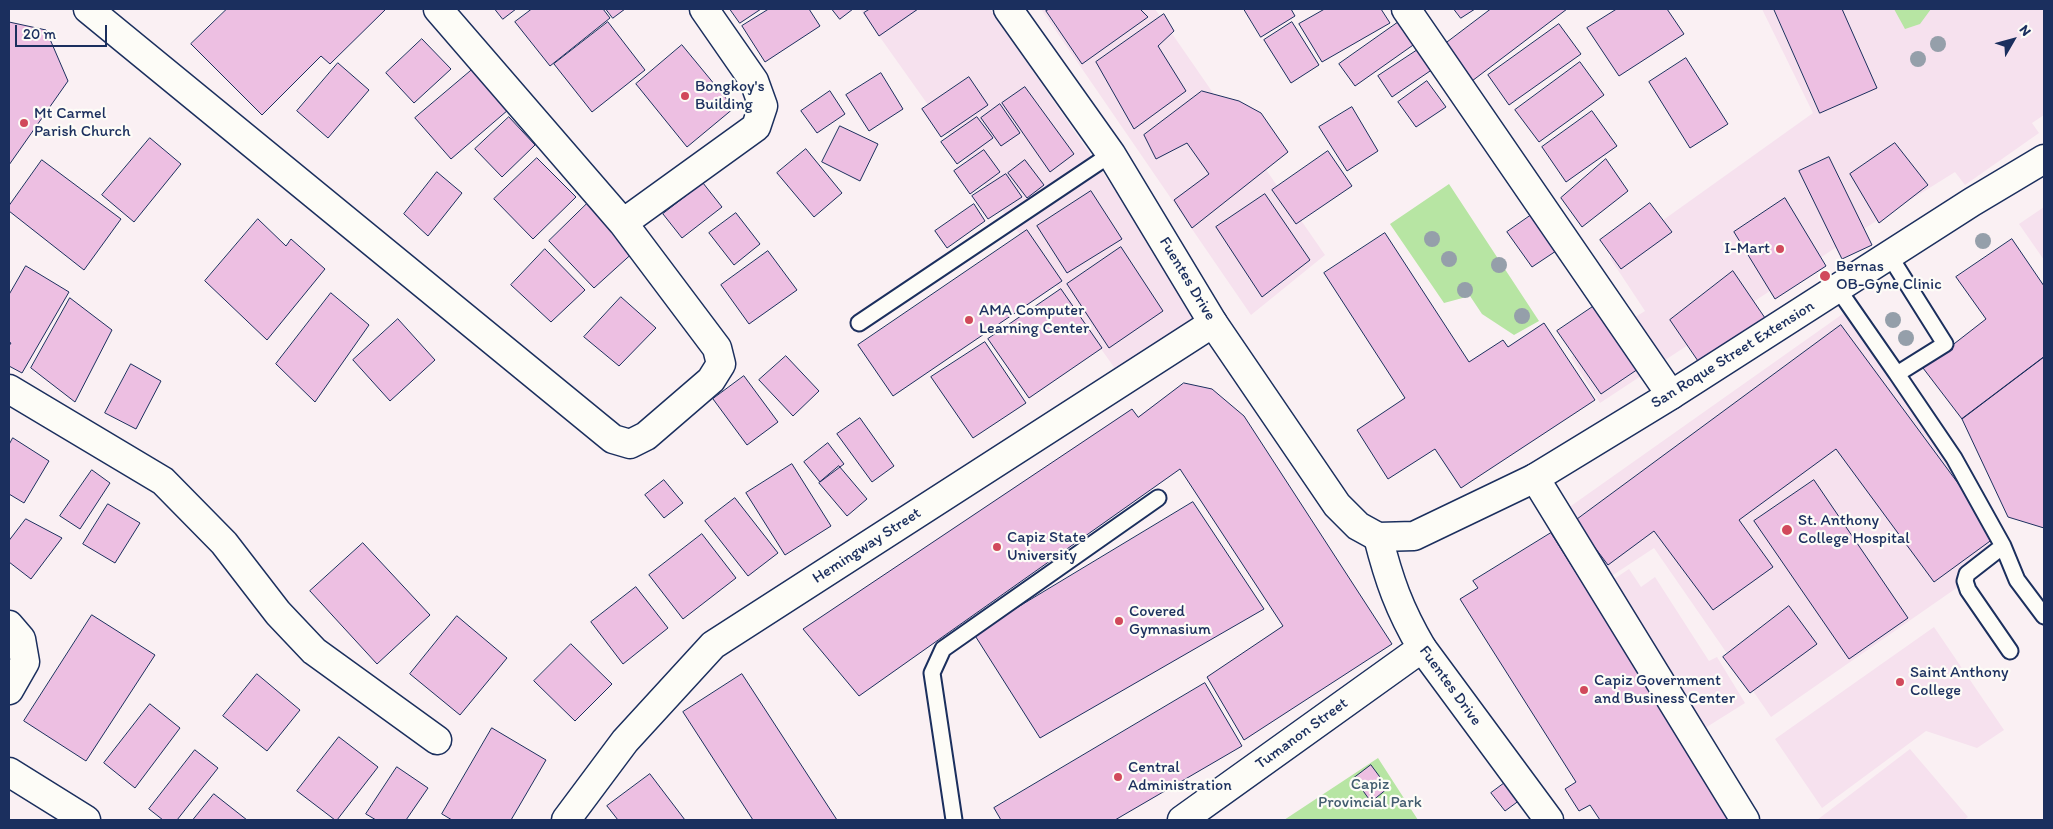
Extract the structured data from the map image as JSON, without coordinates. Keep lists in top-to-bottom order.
{
  "streets": {
    "street": [
      "Fuentes Drive",
      "San Roque Street Extension",
      "Hemingway Street",
      "Tumanon Street"
    ]
  },
  "crossings": [
    ["Fuentes Drive", "San Roque Street Extension"],
    ["Fuentes Drive", "Hemingway Street"],
    ["Fuentes Drive", "Tumanon Street"]
  ],
  "parks": ["Capiz Provincial Park"],
  "places": [
    "Bongkoy's Building",
    "Mt Carmel Parish Church",
    "I-Mart",
    "Bernas OB-Gyne Clinic",
    "AMA Computer Learning Center",
    "St. Anthony College Hospital",
    "Capiz State University",
    "Covered Gymnasium",
    "Saint Anthony College",
    "Capiz Government and Business Center",
    "Central Administration"
  ],
  "scale_bar": "20 m",
  "north": "top right"
}
